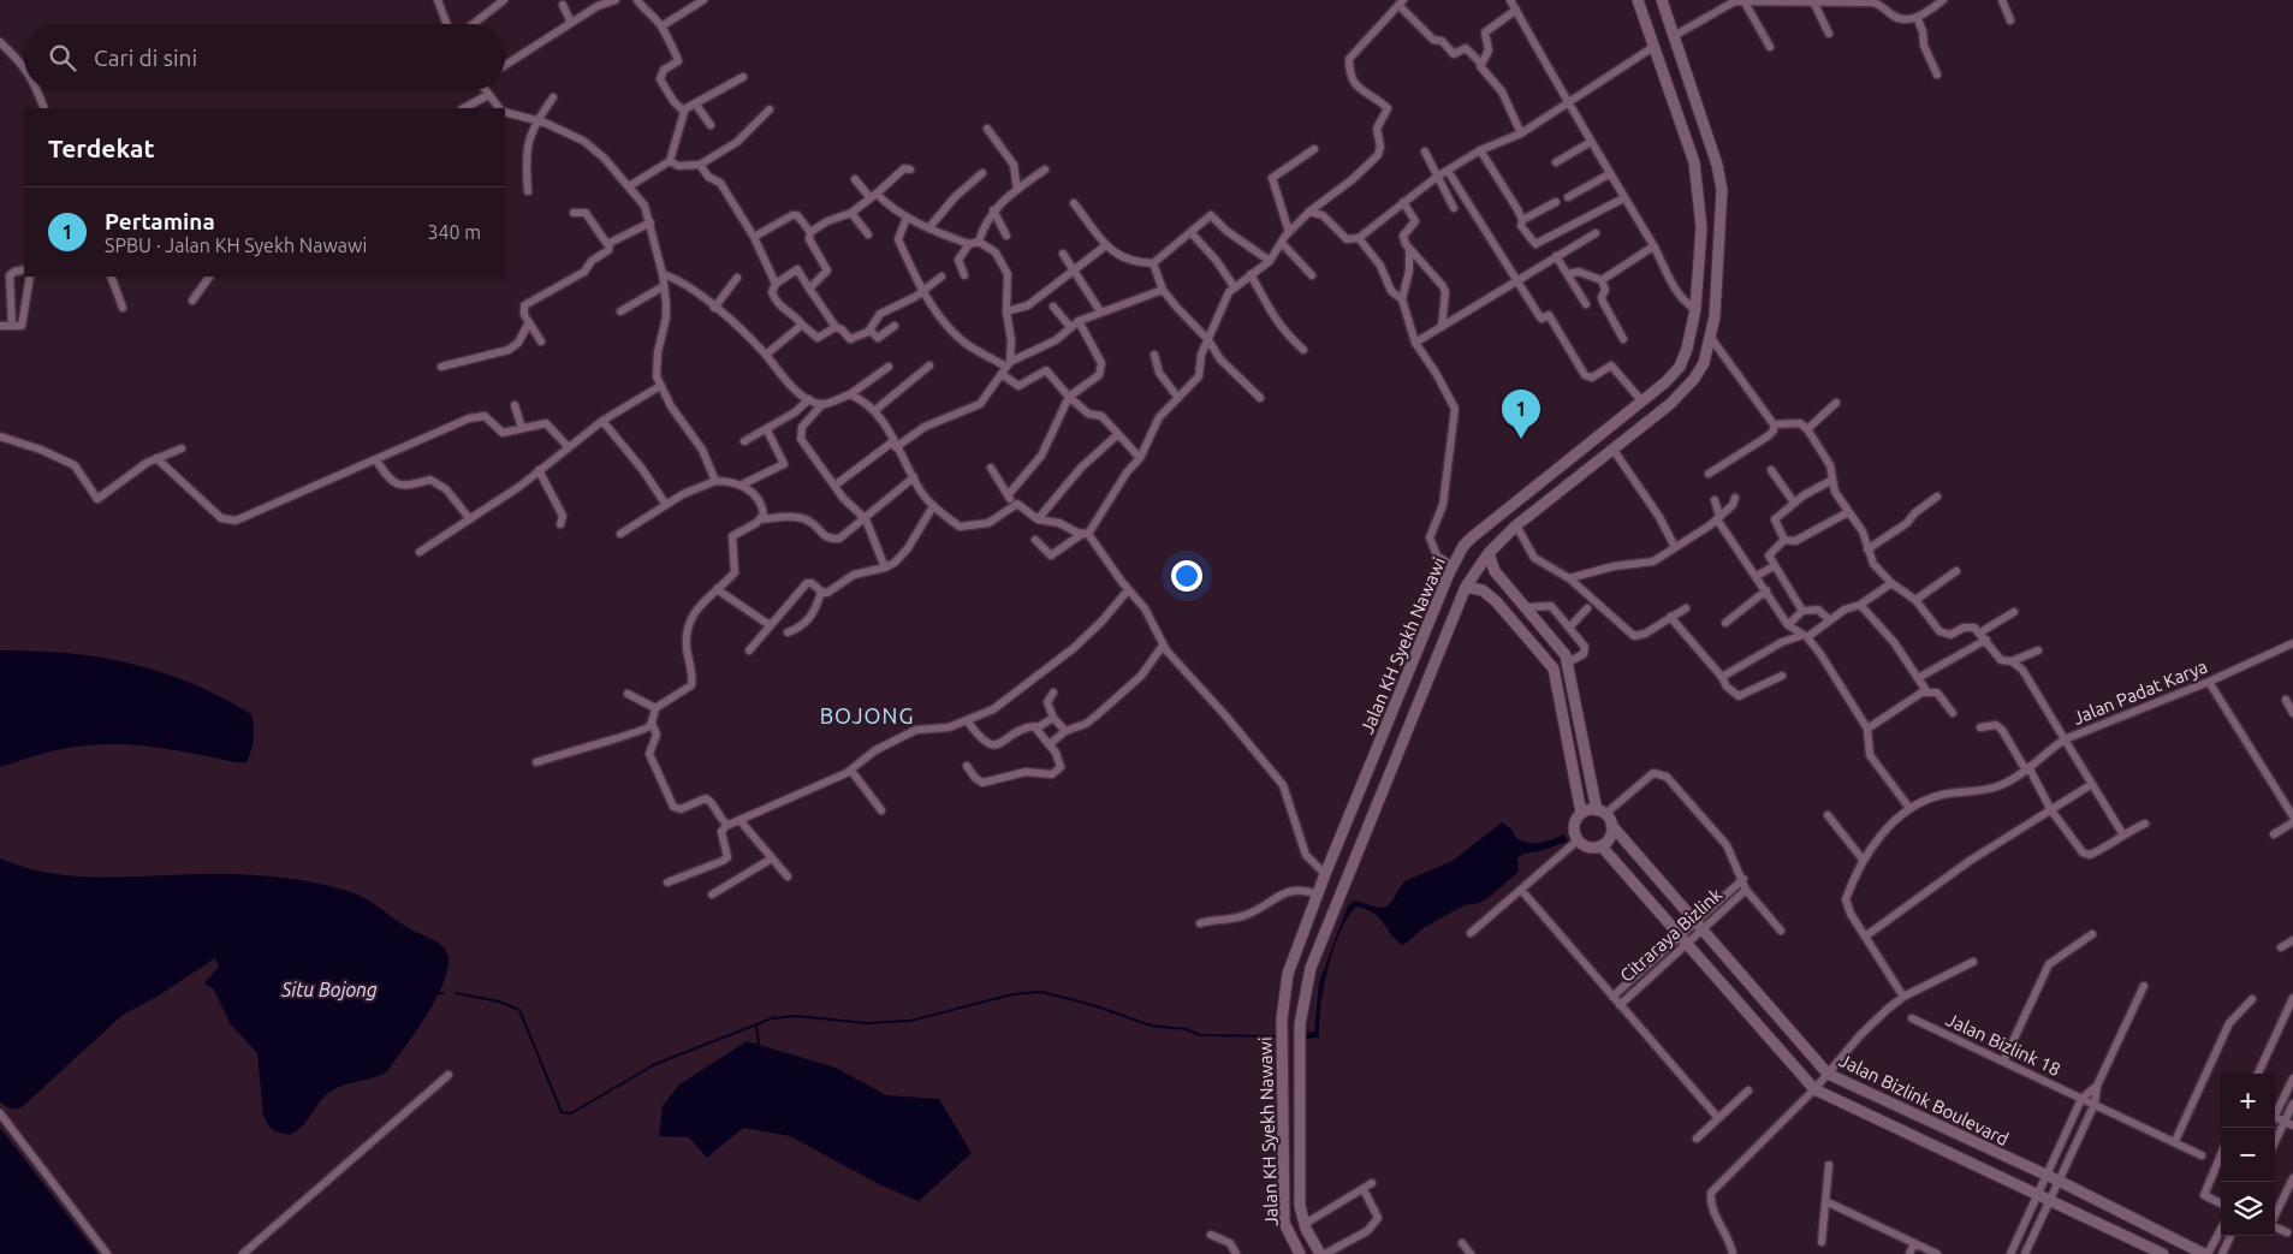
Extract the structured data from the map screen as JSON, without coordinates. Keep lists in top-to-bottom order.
{
  "streets": {
    "main road": ["Jalan KH Syekh Nawawi", "Jalan Bizlink Boulevard"],
    "street": ["Jalan Padat Karya", "Citraraya Bizlink", "Jalan Bizlink 18"]
  },
  "crossings": [
    ["Citraraya Bizlink", "Jalan Bizlink Boulevard"]
  ],
  "districts": ["BOJONG"],
  "water": ["Situ Bojong"],
  "page": {
    "search": "Cari di sini",
    "heading": "Terdekat",
    "list": [
      {
        "mark": "1",
        "name": "Pertamina",
        "note": "SPBU · Jalan KH Syekh Nawawi",
        "value": "340 m"
      }
    ],
    "pins": "1",
    "map_buttons": ["+", "−"]
  }
}
